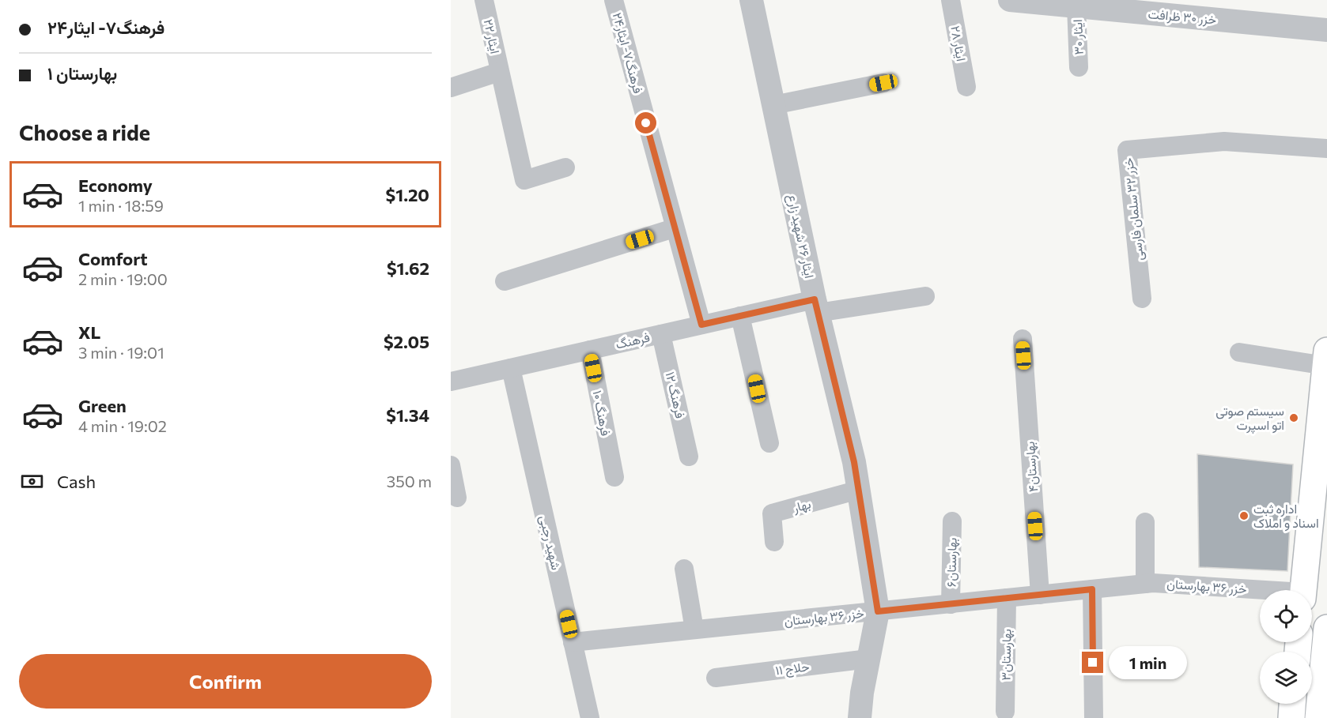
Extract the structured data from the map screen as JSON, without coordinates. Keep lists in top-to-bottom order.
{
  "streets": {
    "street": [
      "خزر ۳۰ ظرافت",
      "ایثار ۲۲",
      "ایثار ۳۰",
      "ایثار ۲۸",
      "فرهنگ۷- ایثار۲۴",
      "خزر ۳۲ سلمان فارسی",
      "ایثار ۲۶ شهید زارع",
      "فرهنگ",
      "فرهنگ ۱۲",
      "فرهنگ ۱۰",
      "بهارستان۴",
      "بهار",
      "شهید رجبی",
      "بهارستان۶",
      "خزر ۳۶ بهارستان",
      "بهارستان۳",
      "حلاج ۱۱"
    ]
  },
  "crossings": [
    ["خزر ۳۰ ظرافت", "ایثار ۳۰"],
    ["فرهنگ۷- ایثار۲۴", "فرهنگ"],
    ["ایثار ۲۶ شهید زارع", "فرهنگ"],
    ["ایثار ۲۶ شهید زارع", "بهار"],
    ["ایثار ۲۶ شهید زارع", "خزر ۳۶ بهارستان"],
    ["فرهنگ", "فرهنگ ۱۲"],
    ["فرهنگ", "فرهنگ ۱۰"],
    ["فرهنگ", "شهید رجبی"],
    ["بهارستان۴", "خزر ۳۶ بهارستان"],
    ["شهید رجبی", "خزر ۳۶ بهارستان"],
    ["بهارستان۶", "خزر ۳۶ بهارستان"],
    ["خزر ۳۶ بهارستان", "بهارستان۳"]
  ],
  "places": ["سیستم صوتی اتو اسپرت", "اداره ثبت اسناد و املاک"],
  "page": {
    "banner": ["فرهنگ۷- ایثار۲۴", "بهارستان ۱"],
    "heading": "Choose a ride",
    "list": [
      {
        "name": "Economy",
        "note": "1 min · 18:59",
        "value": "$1.20"
      },
      {
        "name": "Comfort",
        "note": "2 min · 19:00",
        "value": "$1.62"
      },
      {
        "name": "XL",
        "note": "3 min · 19:01",
        "value": "$2.05"
      },
      {
        "name": "Green",
        "note": "4 min · 19:02",
        "value": "$1.34"
      }
    ],
    "pay": ["Cash", "350 m"],
    "buttons": "Confirm",
    "bubble": "1 min"
  }
}
